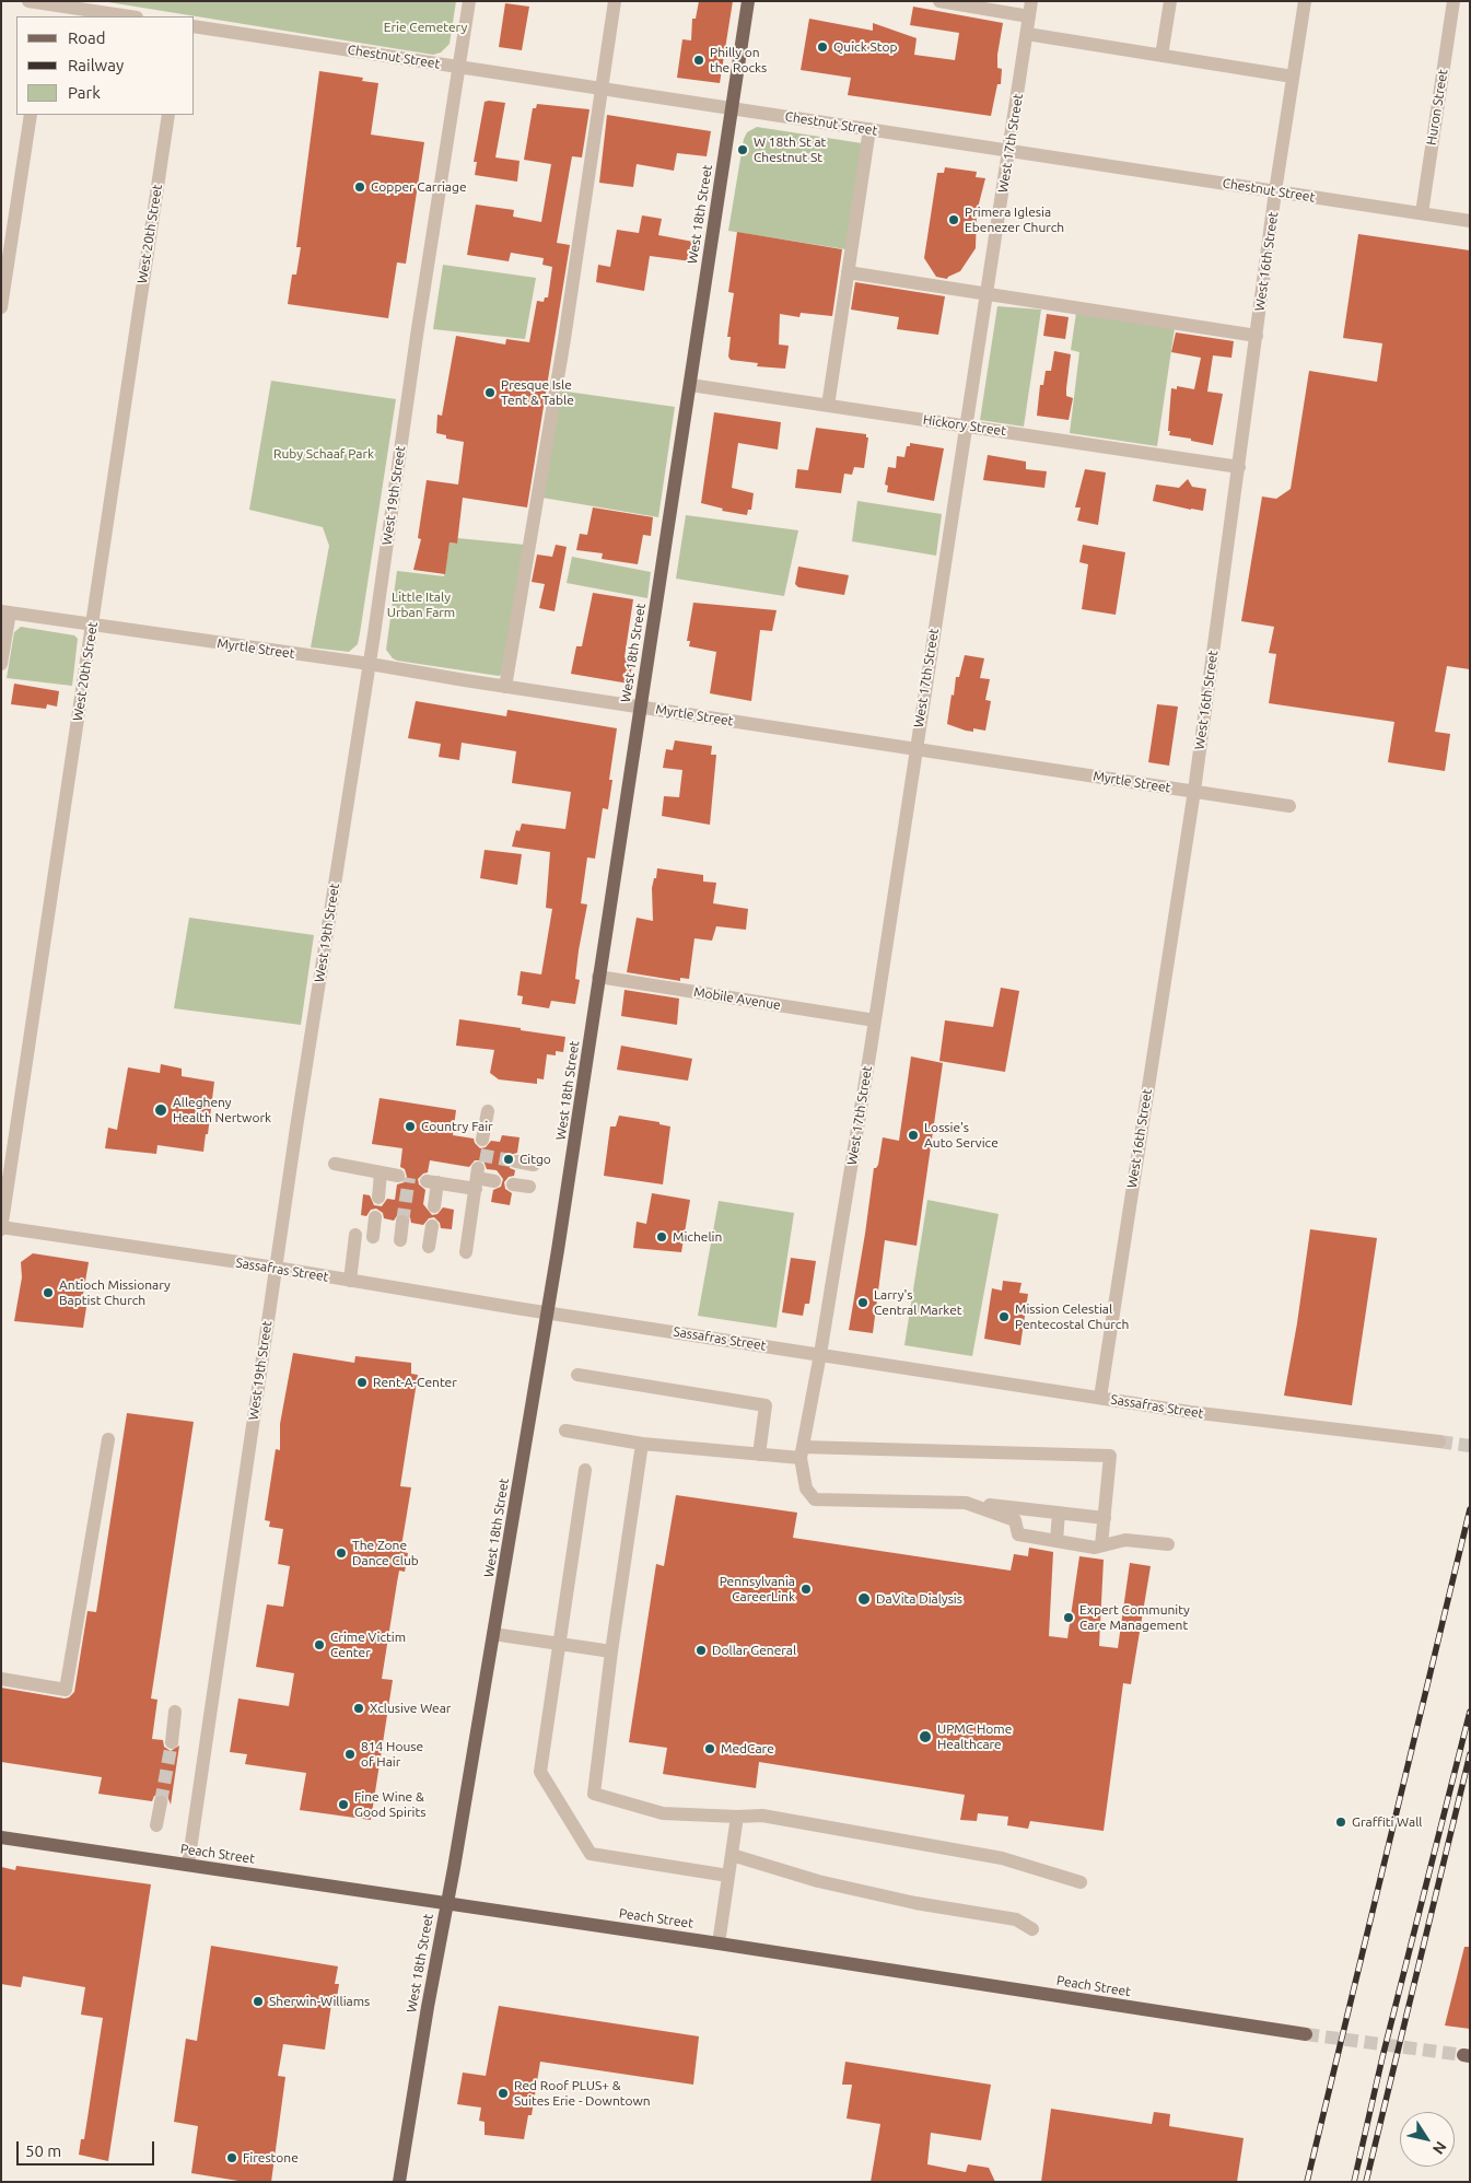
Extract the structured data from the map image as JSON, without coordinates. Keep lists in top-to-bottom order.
{
  "streets": {
    "main road": ["West 18th Street", "Peach Street"],
    "street": [
      "Chestnut Street",
      "Huron Street",
      "West 17th Street",
      "West 20th Street",
      "West 16th Street",
      "Hickory Street",
      "West 19th Street",
      "Myrtle Street",
      "Mobile Avenue",
      "Sassafras Street"
    ]
  },
  "crossings": [
    ["Chestnut Street", "Huron Street"],
    ["Chestnut Street", "West 17th Street"],
    ["Chestnut Street", "West 18th Street"],
    ["Chestnut Street", "West 16th Street"],
    ["Chestnut Street", "West 19th Street"],
    ["West 17th Street", "Hickory Street"],
    ["West 17th Street", "Myrtle Street"],
    ["West 17th Street", "Mobile Avenue"],
    ["West 17th Street", "Sassafras Street"],
    ["West 18th Street", "Hickory Street"],
    ["West 18th Street", "Myrtle Street"],
    ["West 18th Street", "Mobile Avenue"],
    ["West 18th Street", "Sassafras Street"],
    ["West 18th Street", "Peach Street"],
    ["West 20th Street", "Myrtle Street"],
    ["West 20th Street", "Sassafras Street"],
    ["West 16th Street", "Hickory Street"],
    ["West 16th Street", "Myrtle Street"],
    ["West 16th Street", "Sassafras Street"],
    ["West 19th Street", "Myrtle Street"],
    ["West 19th Street", "Sassafras Street"],
    ["West 19th Street", "Peach Street"]
  ],
  "parks": ["Erie Cemetery", "Ruby Schaaf Park", "Little Italy Urban Farm"],
  "places": [
    "Quick Stop",
    "Philly on the Rocks",
    "W 18th St at Chestnut St",
    "Copper Carriage",
    "Primera Iglesia Ebenezer Church",
    "Presque Isle Tent & Table",
    "Allegheny Health Nertwork",
    "Country Fair",
    "Lossie's Auto Service",
    "Citgo",
    "Michelin",
    "Antioch Missionary Baptist Church",
    "Larry's Central Market",
    "Mission Celestial Pentecostal Church",
    "Rent-A-Center",
    "The Zone Dance Club",
    "Pennsylvania CareerLink",
    "DaVita Dialysis",
    "Expert Community Care Management",
    "Crime Victim Center",
    "Dollar General",
    "Xclusive Wear",
    "UPMC Home Healthcare",
    "MedCare",
    "814 House of Hair",
    "Fine Wine & Good Spirits",
    "Graffiti Wall",
    "Sherwin-Williams",
    "Red Roof PLUS+ & Suites Erie - Downtown",
    "Firestone"
  ],
  "legend": ["Road", "Railway", "Park"],
  "scale_bar": "50 m",
  "north": "bottom right"
}
